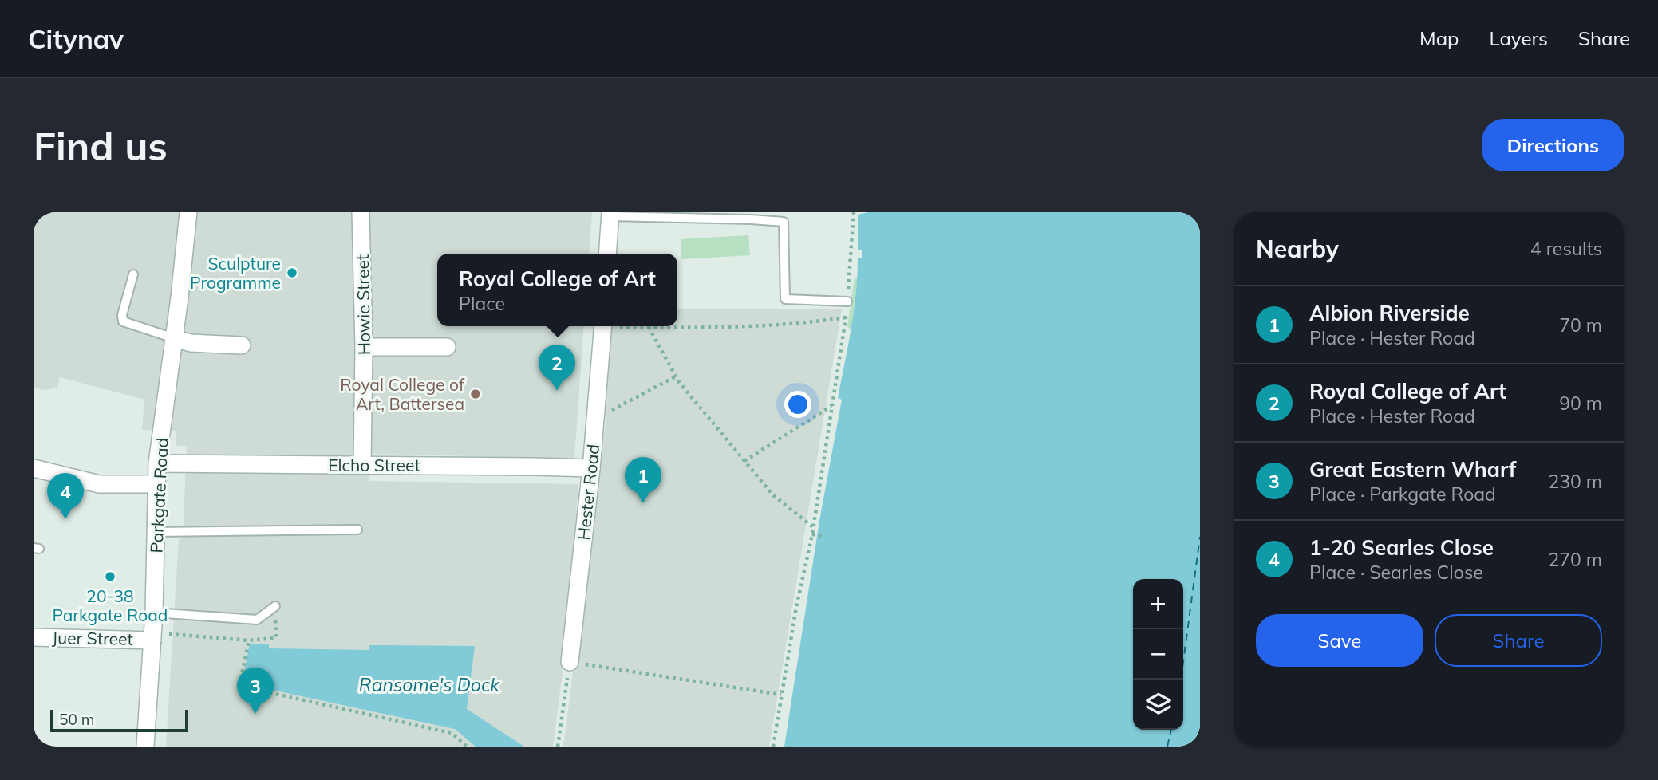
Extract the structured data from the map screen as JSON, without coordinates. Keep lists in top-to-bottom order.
{
  "streets": {
    "street": [
      "Howie Street",
      "Elcho Street",
      "Hester Road",
      "Parkgate Road",
      "Juer Street"
    ]
  },
  "crossings": [
    ["Howie Street", "Elcho Street"],
    ["Elcho Street", "Hester Road"],
    ["Elcho Street", "Parkgate Road"],
    ["Parkgate Road", "Juer Street"]
  ],
  "water": ["Ransome's Dock"],
  "places": ["Sculpture Programme", "Royal College of Art, Battersea", "20-38 Parkgate Road"],
  "scale_bar": "50 m",
  "page": {
    "header": "Citynav",
    "nav": ["Map", "Layers", "Share"],
    "buttons": [
      "Directions",
      ["Save", "Share"]
    ],
    "title": "Find us",
    "heading": ["Nearby", "4 results"],
    "popup": ["Royal College of Art", "Place"],
    "list": [
      {
        "mark": "1",
        "name": "Albion Riverside",
        "note": "Place · Hester Road",
        "value": "70 m"
      },
      {
        "mark": "2",
        "name": "Royal College of Art",
        "note": "Place · Hester Road",
        "value": "90 m"
      },
      {
        "mark": "3",
        "name": "Great Eastern Wharf",
        "note": "Place · Parkgate Road",
        "value": "230 m"
      },
      {
        "mark": "4",
        "name": "1-20 Searles Close",
        "note": "Place · Searles Close",
        "value": "270 m"
      }
    ],
    "pins": [
      "2",
      "1",
      "4",
      "3"
    ],
    "map_buttons": ["+", "−"],
    "scale": "50 m"
  }
}
